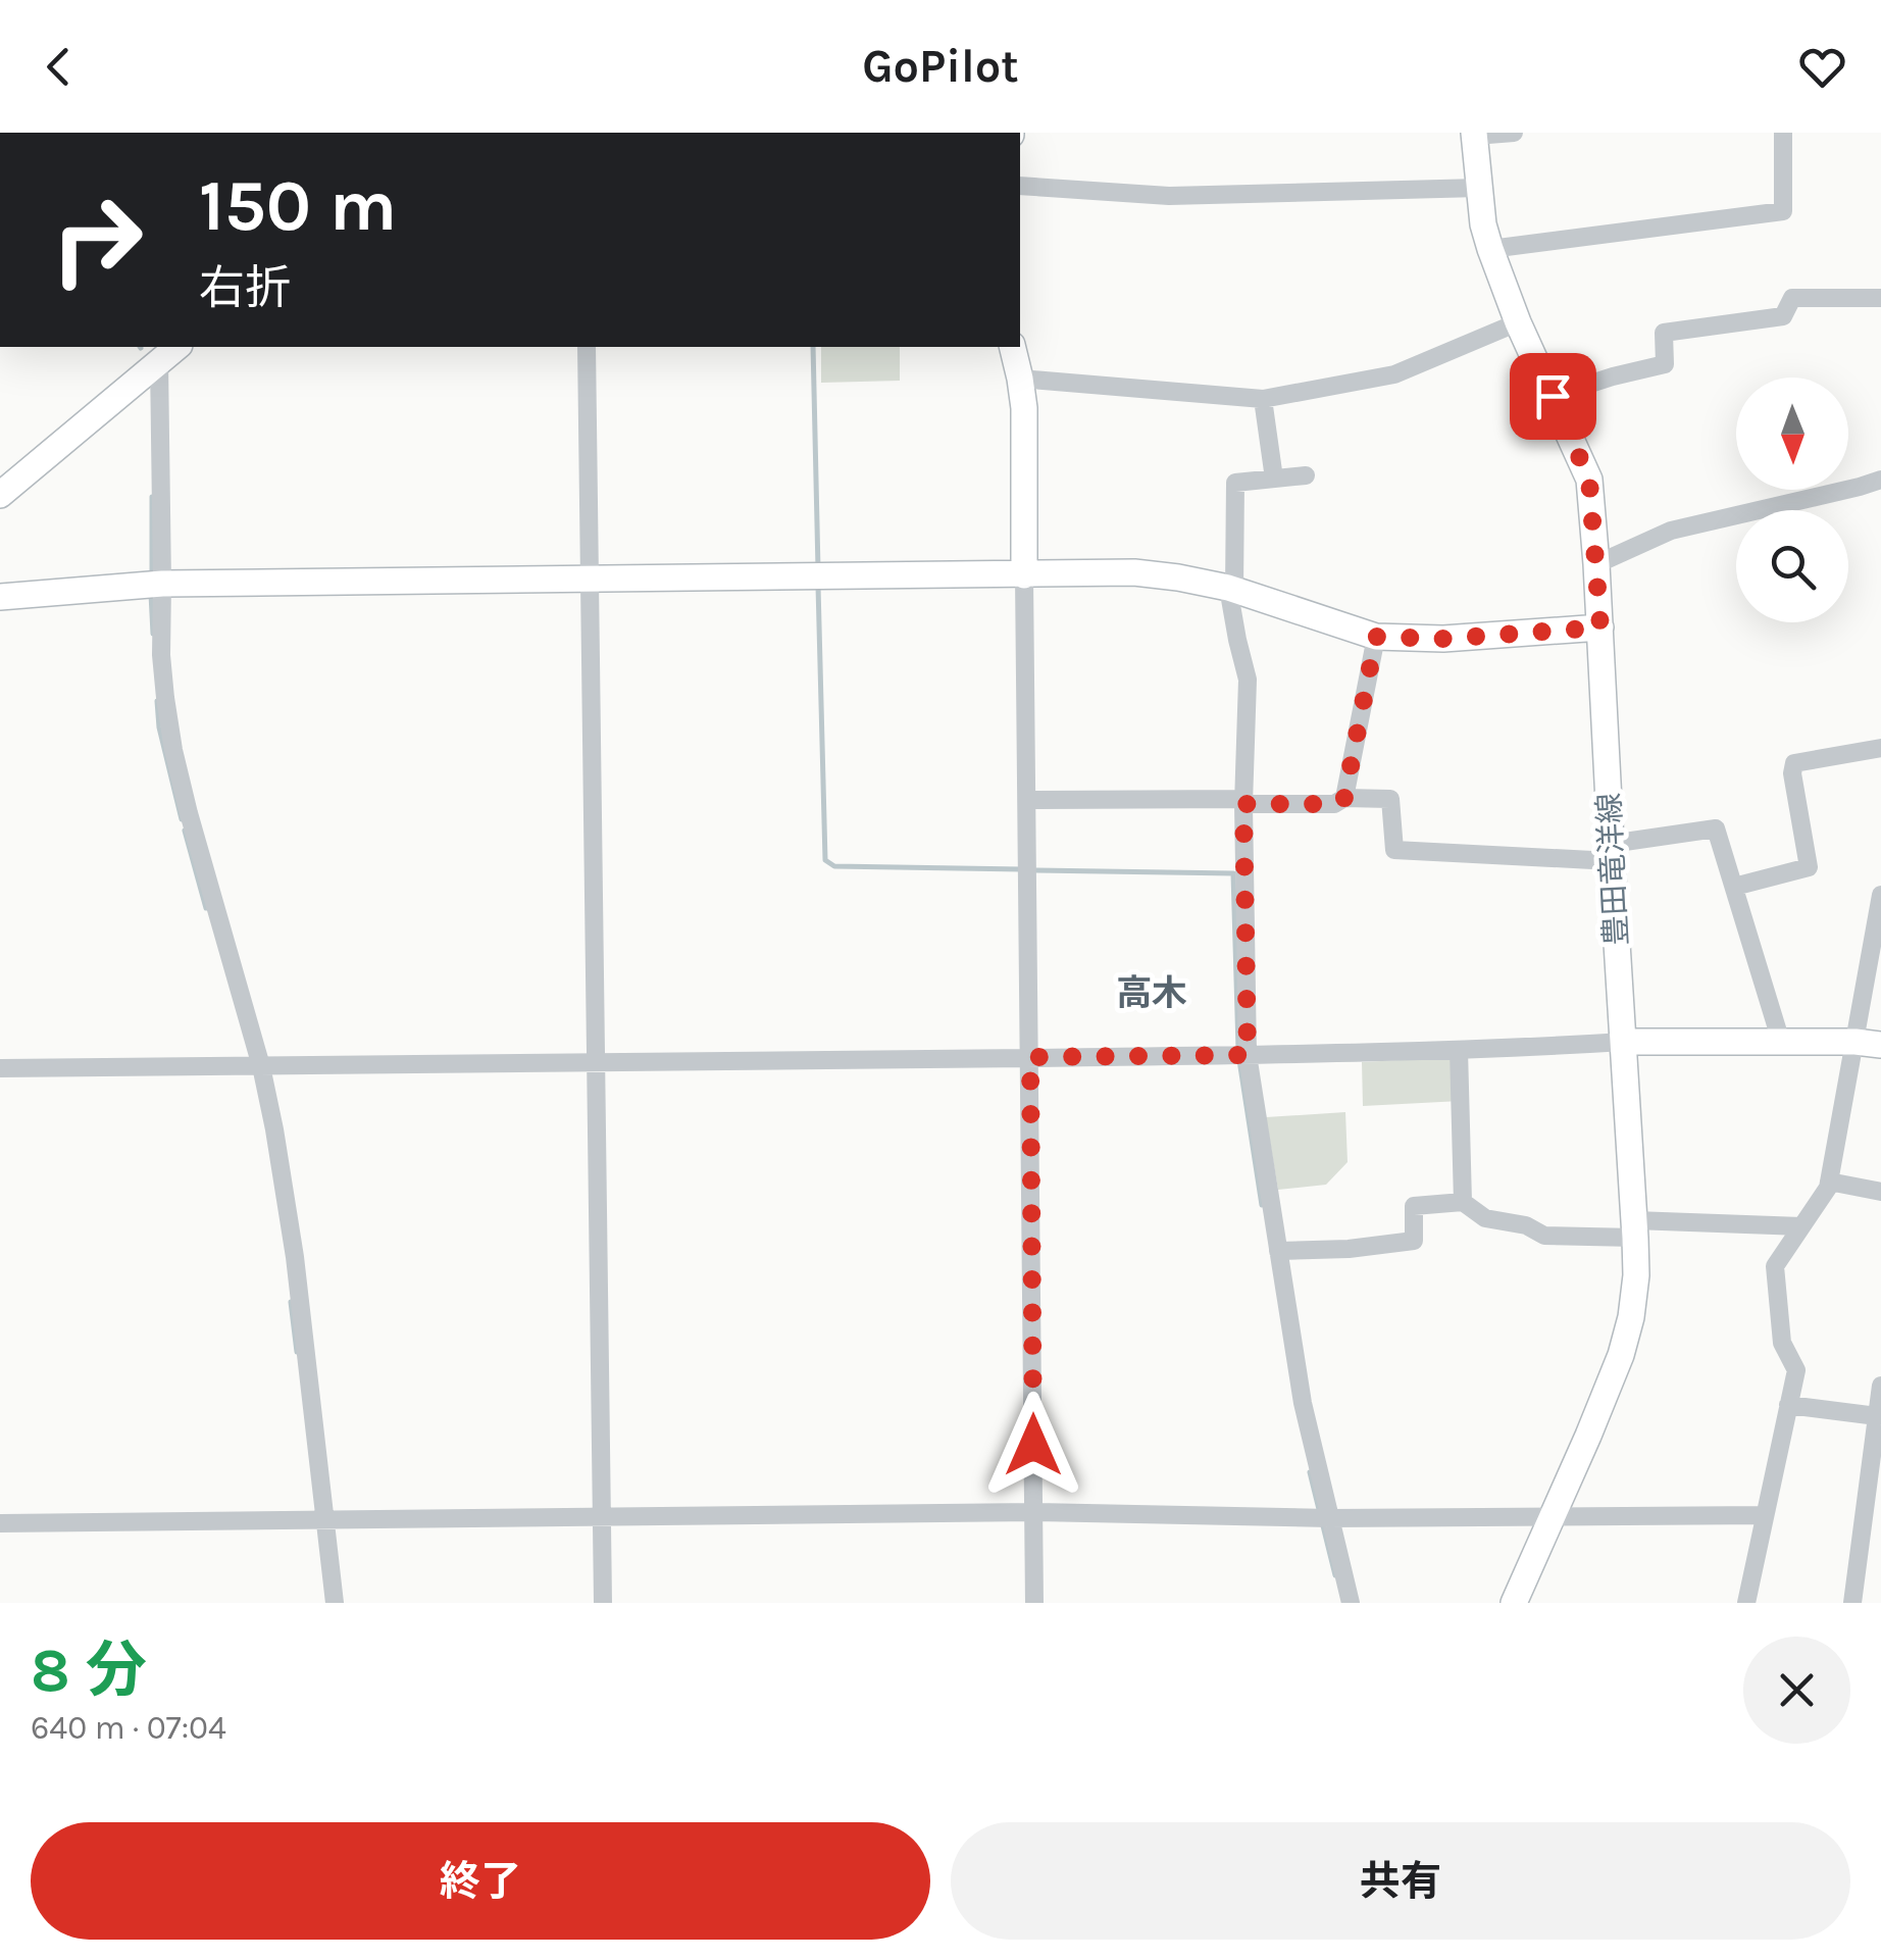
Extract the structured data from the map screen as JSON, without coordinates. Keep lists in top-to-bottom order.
{
  "streets": {
    "street": ["豊田竜洋線"]
  },
  "districts": ["高木"],
  "north": "bottom",
  "page": {
    "header": "GoPilot",
    "turn": ["150 m", "右折"],
    "heading": ["8 分", "640 m · 07:04"],
    "buttons": ["終了", "共有"]
  }
}
